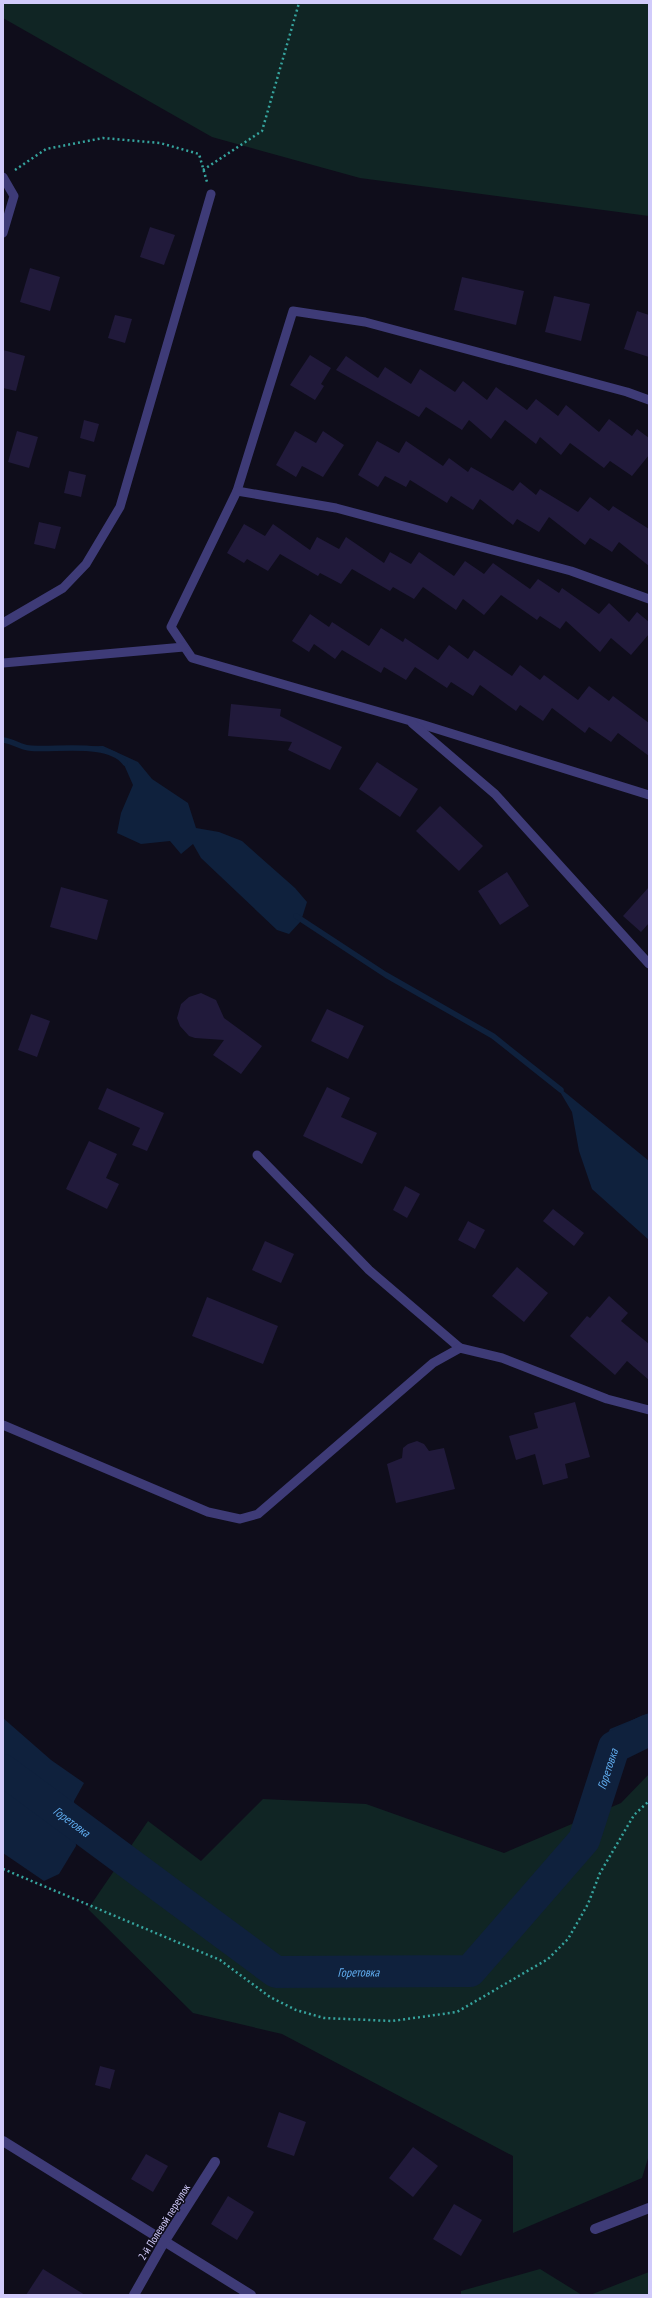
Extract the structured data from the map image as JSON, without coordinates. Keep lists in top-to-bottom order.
{
  "streets": {
    "street": ["2-й Полевой переулок"]
  },
  "water": ["Горетовка"]
}
